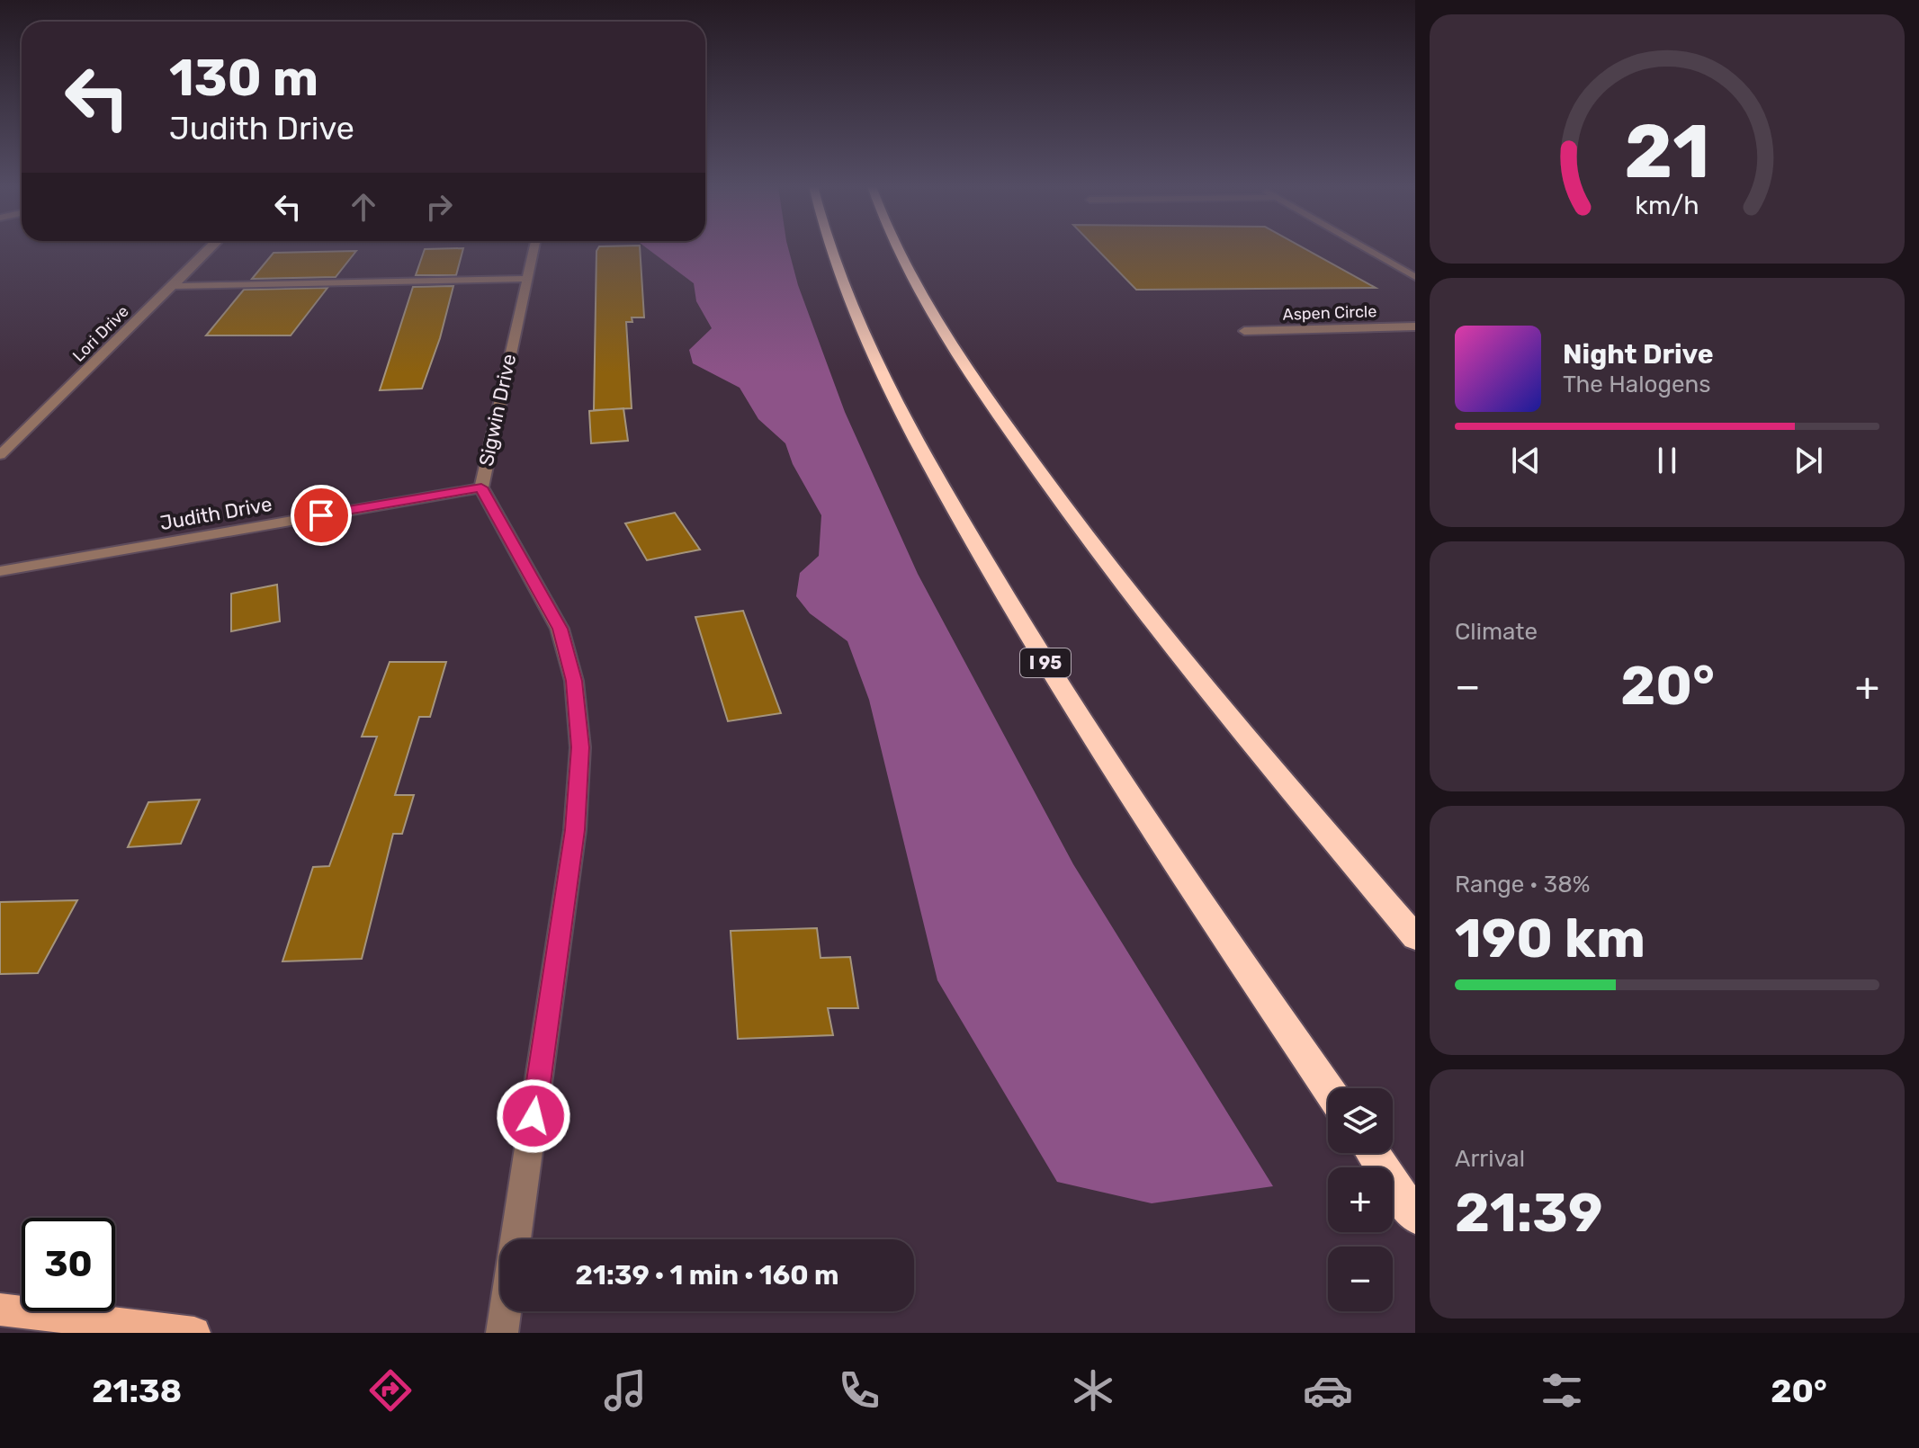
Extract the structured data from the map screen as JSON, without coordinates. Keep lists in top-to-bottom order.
{
  "streets": {
    "highway": ["I 95"],
    "street": [
      "Aspen Circle",
      "Lori Drive",
      "Sigwin Drive",
      "Judith Drive"
    ]
  },
  "crossings": [
    ["Sigwin Drive", "Judith Drive"]
  ],
  "page": {
    "turn": ["130 m", "Judith Drive"],
    "song": ["Night Drive", "The Halogens"],
    "tile": [
      "Climate",
      ["Range · 38%", "190 km"],
      ["Arrival", "21:39"]
    ],
    "heat": ["−", "20°", "+"],
    "map_buttons": ["+", "−"],
    "limit": "30",
    "trip": "21:39 · 1 min · 160 m",
    "tabs": ["21:38", "20°"],
    "gauge": ["21", "km/h"]
  }
}
